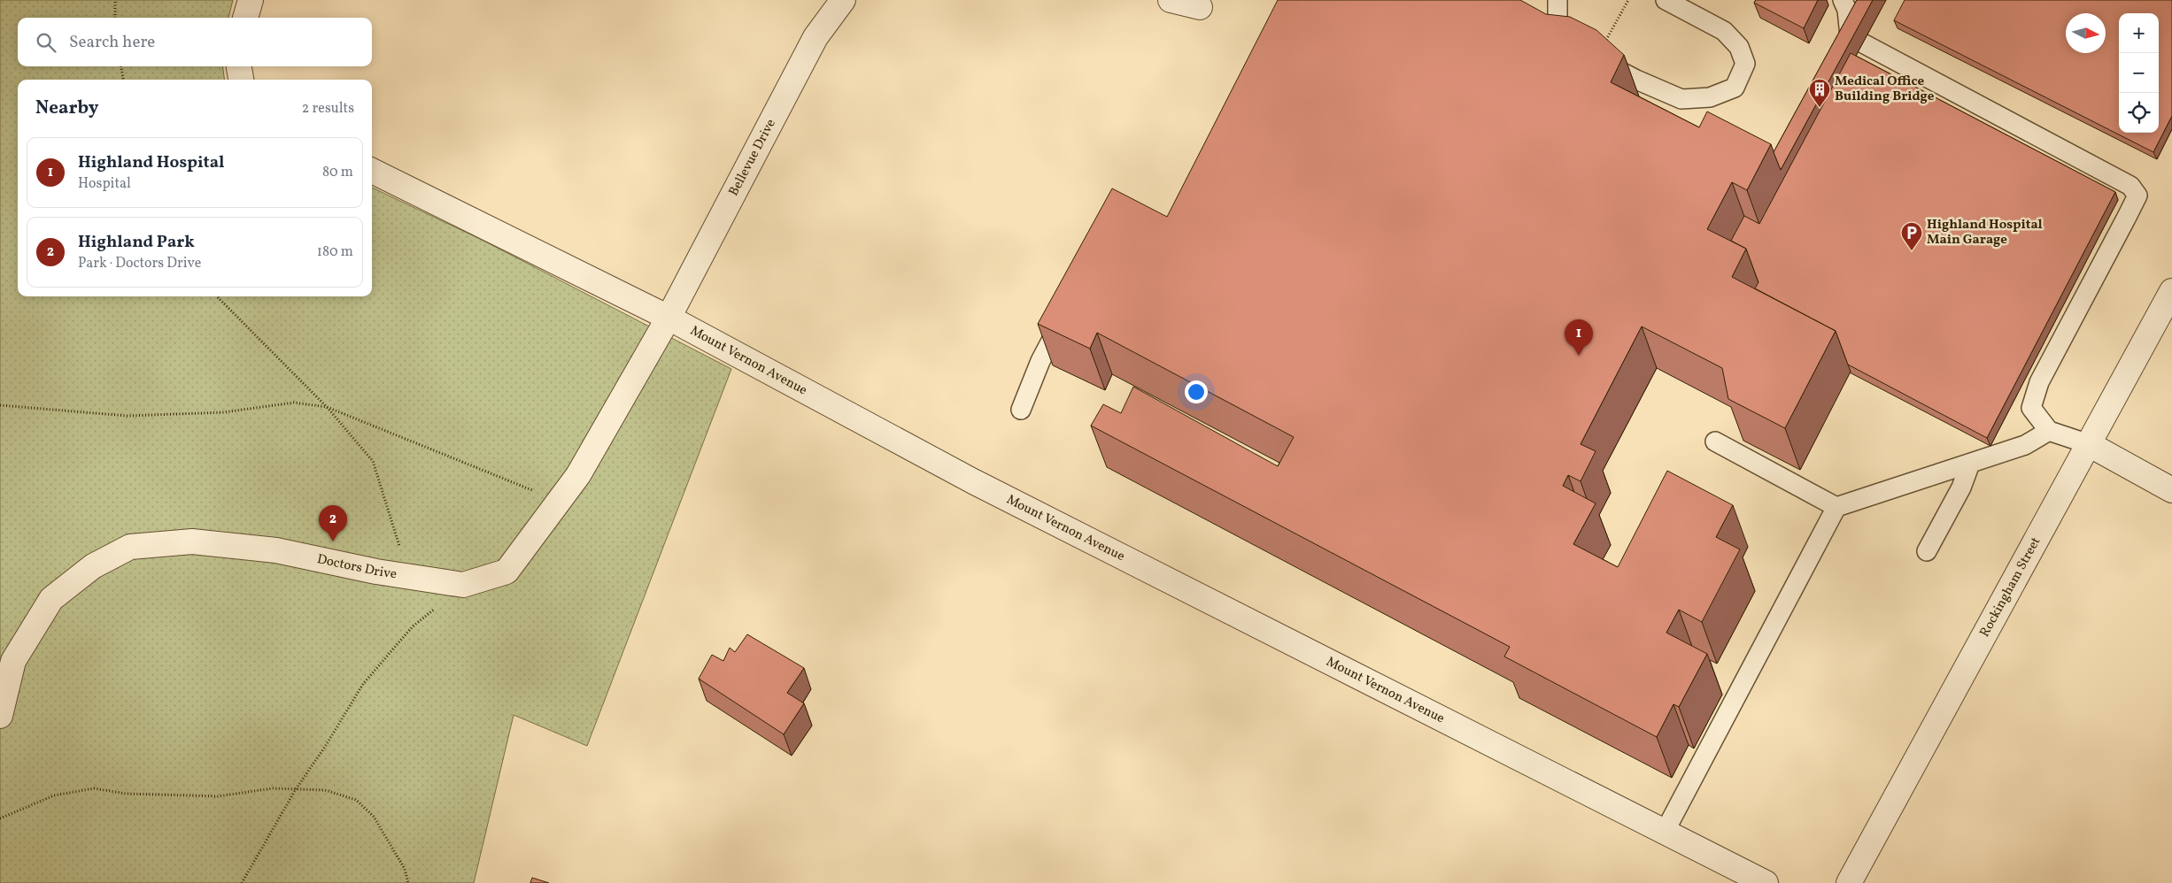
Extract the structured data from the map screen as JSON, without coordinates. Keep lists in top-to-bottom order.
{
  "streets": {
    "street": [
      "Bellevue Drive",
      "Mount Vernon Avenue",
      "Doctors Drive",
      "Rockingham Street"
    ]
  },
  "crossings": [
    ["Bellevue Drive", "Mount Vernon Avenue"],
    ["Bellevue Drive", "Doctors Drive"],
    ["Mount Vernon Avenue", "Doctors Drive"]
  ],
  "places": {
    "building": ["Medical Office Building Bridge"],
    "parking": ["Highland Hospital Main Garage"]
  },
  "north": "right",
  "page": {
    "map_buttons": ["+", "−"],
    "search": "Search here",
    "heading": ["Nearby", "2 results"],
    "list": [
      {
        "mark": "1",
        "name": "Highland Hospital",
        "note": "Hospital",
        "value": "80 m"
      },
      {
        "mark": "2",
        "name": "Highland Park",
        "note": "Park · Doctors Drive",
        "value": "180 m"
      }
    ],
    "pins": ["1", "2"]
  }
}
